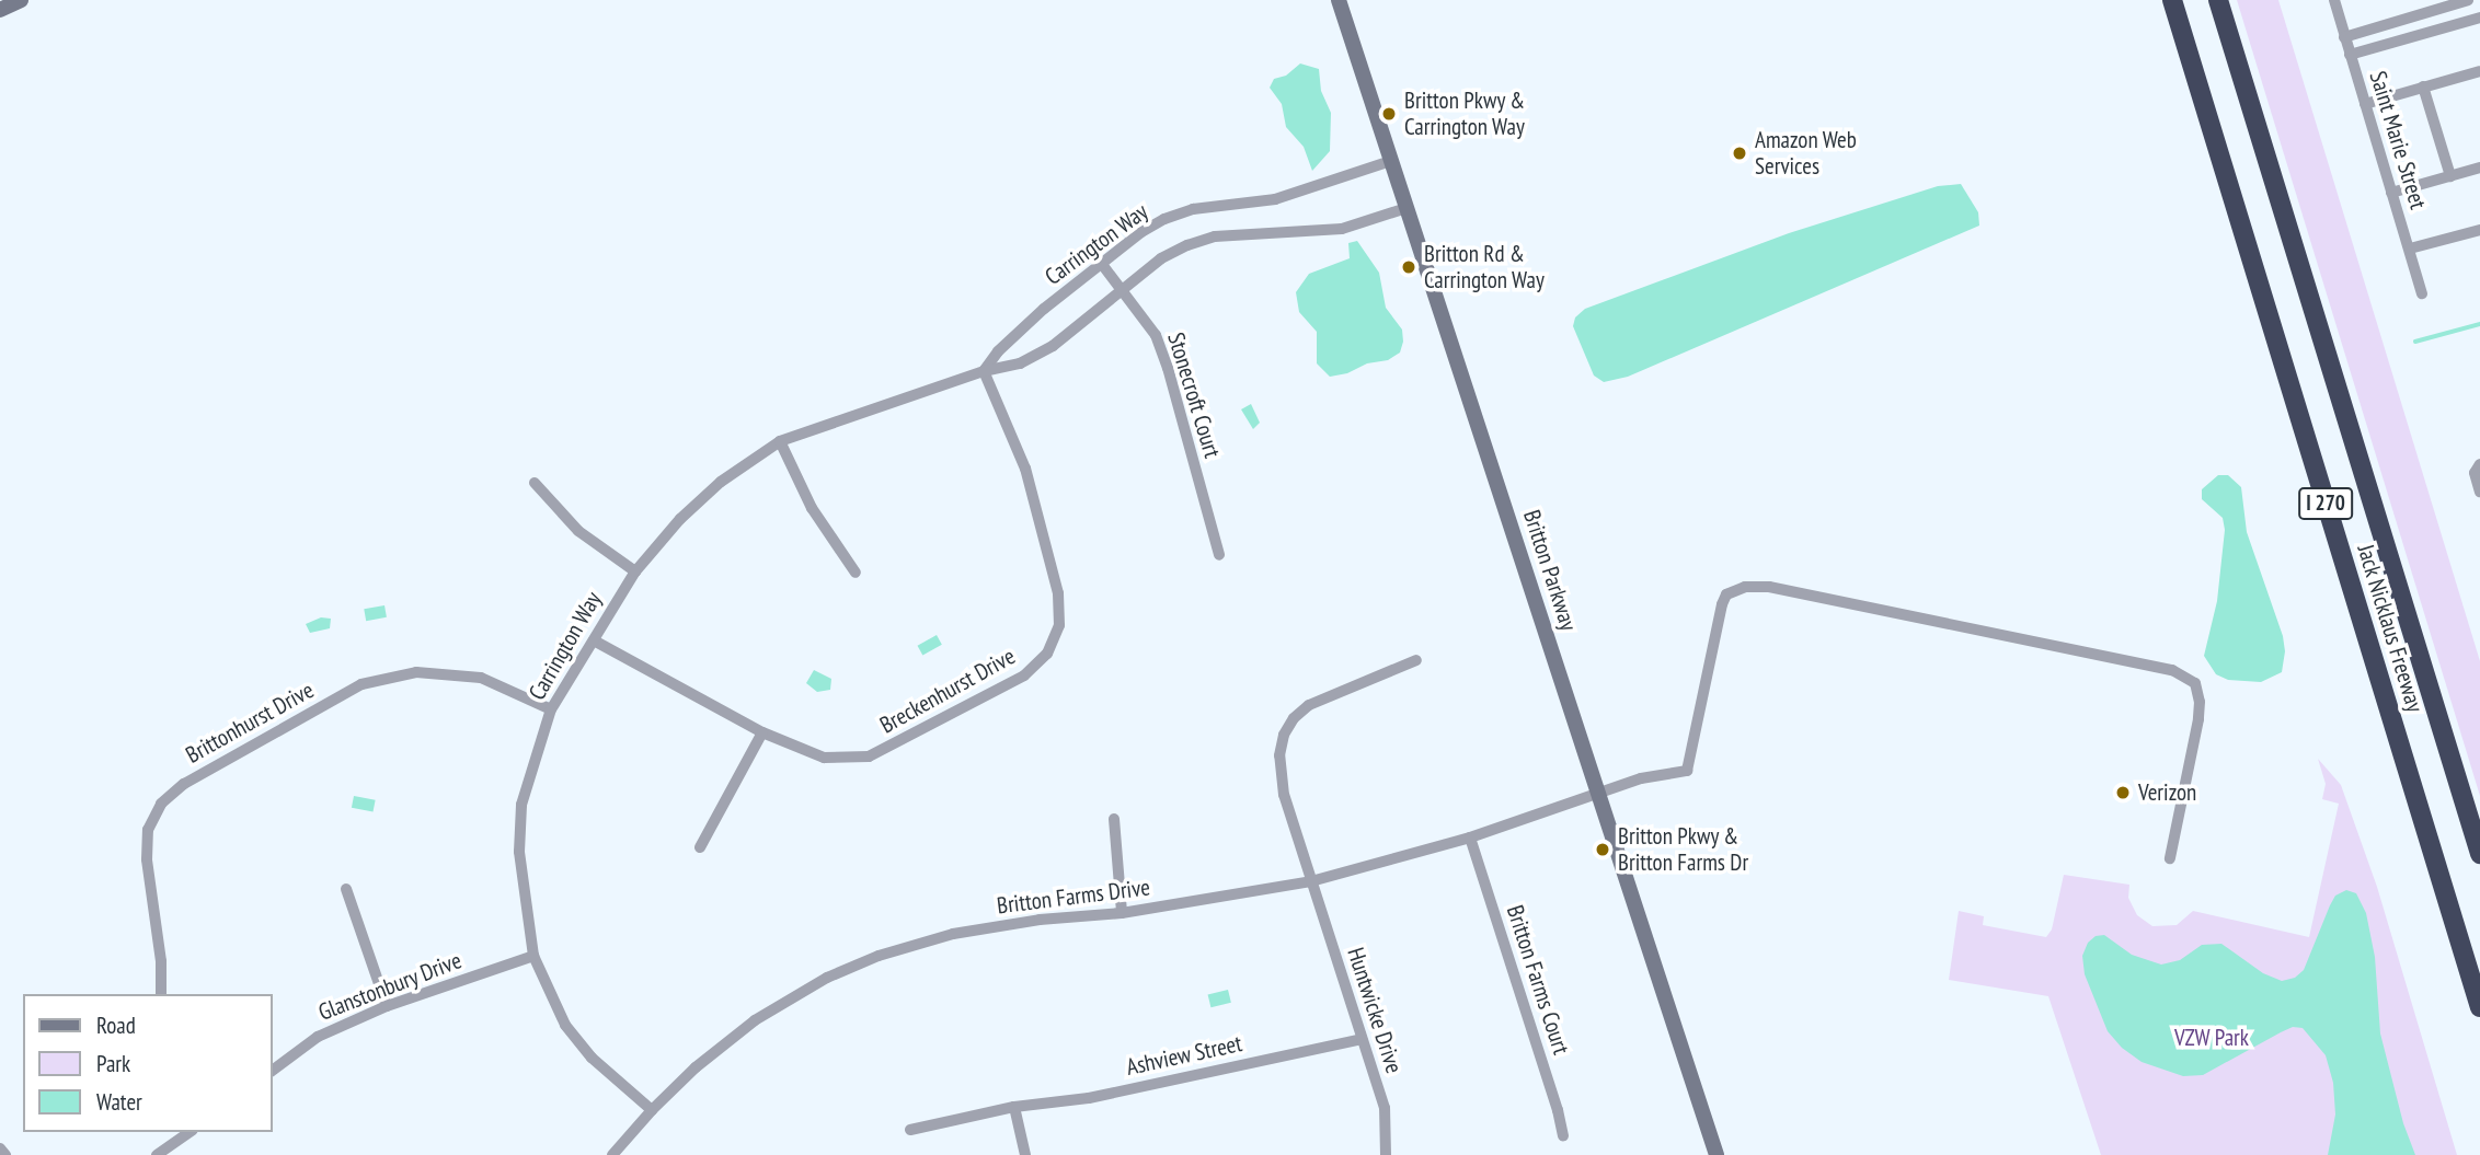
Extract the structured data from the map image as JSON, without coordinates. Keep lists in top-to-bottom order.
{
  "streets": {
    "highway": ["I 270", "Jack Nicklaus Freeway"],
    "main road": ["Britton Parkway"],
    "street": [
      "Saint Marie Street",
      "Carrington Way",
      "Stonecroft Court",
      "Breckenhurst Drive",
      "Brittonhurst Drive",
      "Britton Farms Drive",
      "Britton Farms Court",
      "Glanstonbury Drive",
      "Huntwicke Drive",
      "Ashview Street"
    ]
  },
  "crossings": [
    ["Carrington Way", "Stonecroft Court"],
    ["Carrington Way", "Britton Parkway"],
    ["Carrington Way", "Breckenhurst Drive"],
    ["Carrington Way", "Brittonhurst Drive"],
    ["Carrington Way", "Britton Farms Drive"],
    ["Carrington Way", "Glanstonbury Drive"],
    ["Britton Parkway", "Britton Farms Drive"],
    ["Britton Farms Drive", "Britton Farms Court"],
    ["Britton Farms Drive", "Huntwicke Drive"],
    ["Huntwicke Drive", "Ashview Street"]
  ],
  "parks": ["VZW Park"],
  "places": [
    "Britton Pkwy & Carrington Way",
    "Amazon Web Services",
    "Britton Rd & Carrington Way",
    "Verizon",
    "Britton Pkwy & Britton Farms Dr"
  ],
  "legend": ["Road", "Park", "Water"]
}
